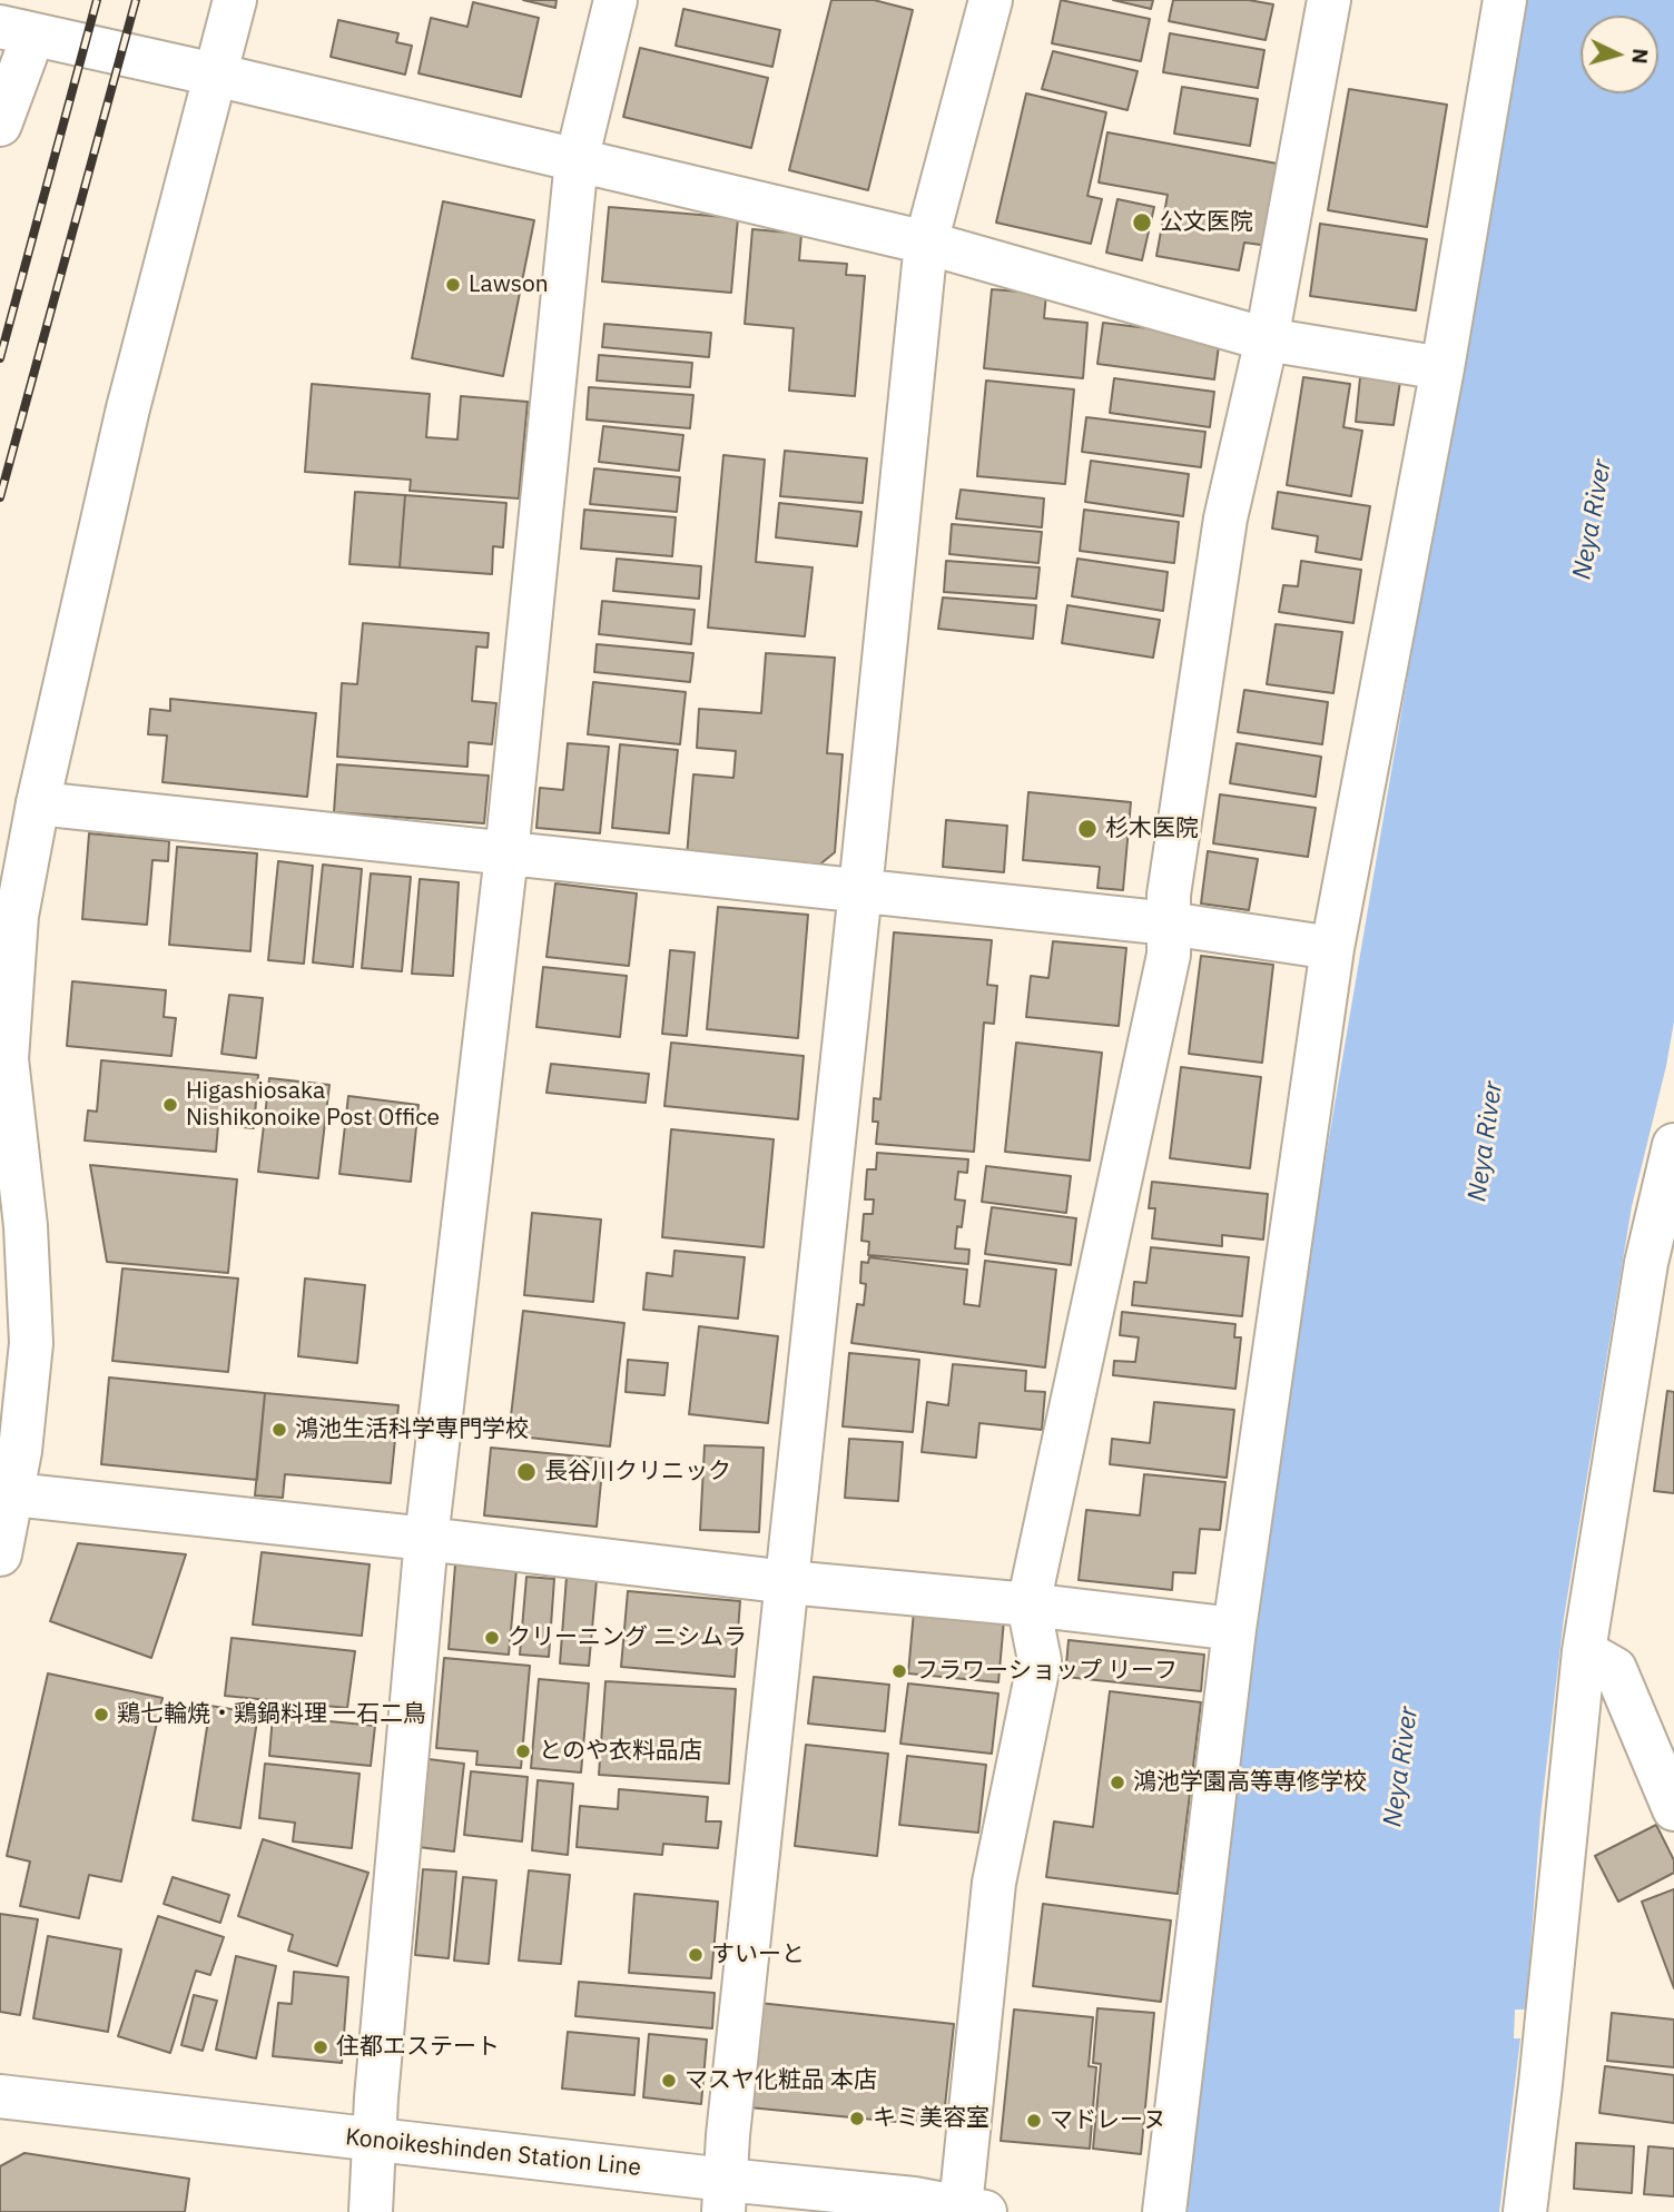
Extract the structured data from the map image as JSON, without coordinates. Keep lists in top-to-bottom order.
{
  "streets": {
    "street": ["Konoikeshinden Station Line"]
  },
  "water": ["Neya River"],
  "places": [
    "公文医院",
    "Lawson",
    "杉木医院",
    "Higashiosaka Nishikonoike Post Office",
    "鴻池生活科学専門学校",
    "長谷川クリニック",
    "クリーニング ニシムラ",
    "フラワーショップ リーフ",
    "鶏七輪焼・鶏鍋料理 一石二鳥",
    "とのや衣料品店",
    "鴻池学園高等専修学校",
    "すいーと",
    "住都エステート",
    "マスヤ化粧品 本店",
    "キミ美容室",
    "マドレーヌ"
  ],
  "north": "right"
}
